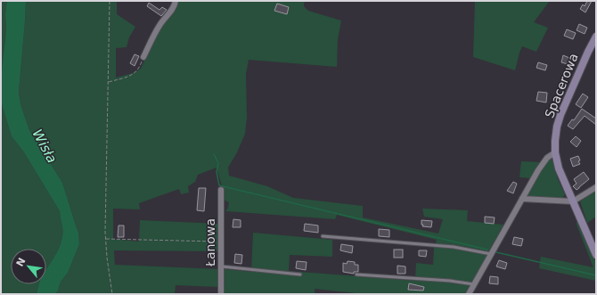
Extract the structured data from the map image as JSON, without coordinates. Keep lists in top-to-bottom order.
{
  "streets": {
    "street": ["Spacerowa", "Łanowa"]
  },
  "water": ["Wisła"],
  "north": "top left"
}
